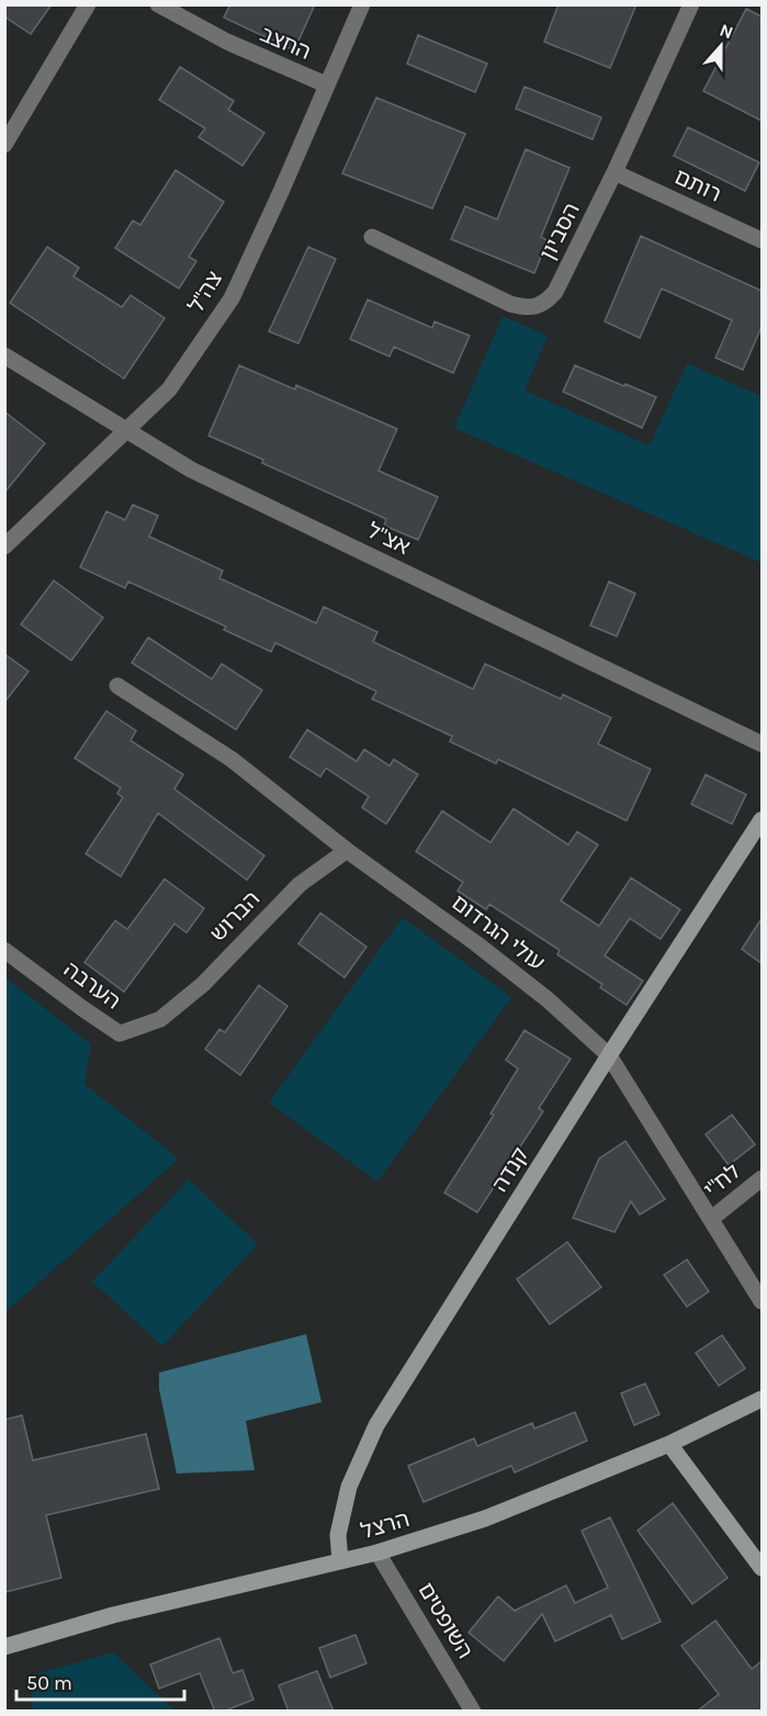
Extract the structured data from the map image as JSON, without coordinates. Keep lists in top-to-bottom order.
{
  "streets": {
    "street": [
      "החצב",
      "רותם",
      "הסביון",
      "צה\"ל",
      "אצ\"ל",
      "הברוש",
      "עולי הגרדום",
      "הערבה",
      "קנדה",
      "לח\"י",
      "הרצל",
      "השופטים"
    ]
  },
  "crossings": [
    ["החצב", "צה\"ל"],
    ["רותם", "הסביון"],
    ["צה\"ל", "אצ\"ל"],
    ["הברוש", "עולי הגרדום"],
    ["הברוש", "הערבה"],
    ["עולי הגרדום", "קנדה"],
    ["עולי הגרדום", "לח\"י"],
    ["קנדה", "הרצל"],
    ["הרצל", "השופטים"]
  ],
  "scale_bar": "50 m",
  "north": "top"
}
